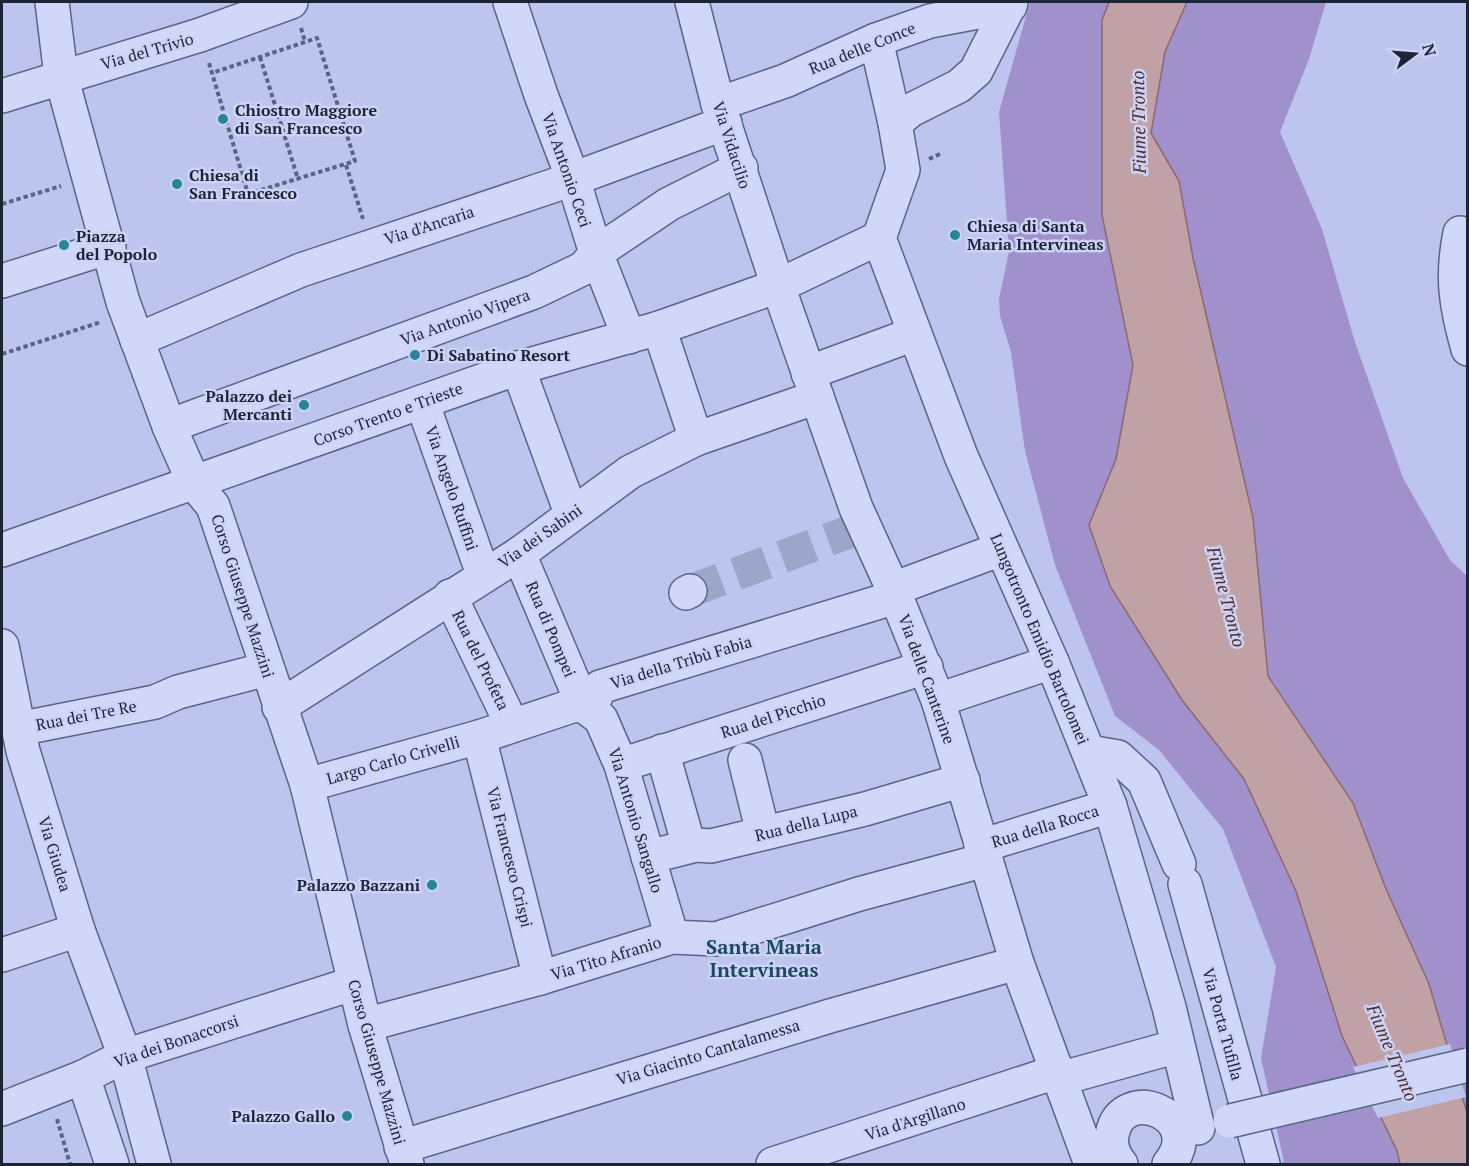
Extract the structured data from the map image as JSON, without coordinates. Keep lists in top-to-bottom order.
{
  "streets": {
    "street": [
      "Rua delle Conce",
      "Via del Trivio",
      "Via Vidacilio",
      "Via Antonio Ceci",
      "Via d'Ancaria",
      "Via Antonio Vipera",
      "Corso Trento e Trieste",
      "Via Angelo Ruffini",
      "Via dei Sabini",
      "Corso Giuseppe Mazzini",
      "Rua di Pompei",
      "Lungotronto Emidio Bartolomei",
      "Rua del Profeta",
      "Via della Tribù Fabia",
      "Via delle Canterine",
      "Rua dei Tre Re",
      "Rua del Picchio",
      "Largo Carlo Crivelli",
      "Via Antonio Sangallo",
      "Rua della Lupa",
      "Rua della Rocca",
      "Via Giudea",
      "Via Francesco Crispi",
      "Via Tito Afranio",
      "Via Porta Tufilla",
      "Via dei Bonaccorsi",
      "Via Giacinto Cantalamessa",
      "Via d'Argillano"
    ]
  },
  "crossings": [
    ["Rua delle Conce", "Via Vidacilio"],
    ["Rua delle Conce", "Via d'Ancaria"],
    ["Via del Trivio", "Corso Giuseppe Mazzini"],
    ["Via Vidacilio", "Via d'Ancaria"],
    ["Via Vidacilio", "Via Antonio Vipera"],
    ["Via Vidacilio", "Corso Trento e Trieste"],
    ["Via Vidacilio", "Via delle Canterine"],
    ["Via Antonio Ceci", "Via d'Ancaria"],
    ["Via Antonio Ceci", "Via Antonio Vipera"],
    ["Via Antonio Ceci", "Corso Trento e Trieste"],
    ["Via Antonio Ceci", "Via dei Sabini"],
    ["Via d'Ancaria", "Corso Giuseppe Mazzini"],
    ["Via Antonio Vipera", "Corso Giuseppe Mazzini"],
    ["Corso Trento e Trieste", "Via Angelo Ruffini"],
    ["Corso Trento e Trieste", "Corso Giuseppe Mazzini"],
    ["Corso Trento e Trieste", "Lungotronto Emidio Bartolomei"],
    ["Corso Trento e Trieste", "Via delle Canterine"],
    ["Via Angelo Ruffini", "Via dei Sabini"],
    ["Via dei Sabini", "Corso Giuseppe Mazzini"],
    ["Via dei Sabini", "Rua di Pompei"],
    ["Via dei Sabini", "Lungotronto Emidio Bartolomei"],
    ["Via dei Sabini", "Rua del Profeta"],
    ["Via dei Sabini", "Via delle Canterine"],
    ["Corso Giuseppe Mazzini", "Rua dei Tre Re"],
    ["Corso Giuseppe Mazzini", "Largo Carlo Crivelli"],
    ["Corso Giuseppe Mazzini", "Via Tito Afranio"],
    ["Corso Giuseppe Mazzini", "Via dei Bonaccorsi"],
    ["Corso Giuseppe Mazzini", "Via Giacinto Cantalamessa"],
    ["Rua di Pompei", "Via della Tribù Fabia"],
    ["Rua di Pompei", "Via Antonio Sangallo"],
    ["Lungotronto Emidio Bartolomei", "Via della Tribù Fabia"],
    ["Lungotronto Emidio Bartolomei", "Rua della Rocca"],
    ["Lungotronto Emidio Bartolomei", "Via Porta Tufilla"],
    ["Lungotronto Emidio Bartolomei", "Via d'Argillano"],
    ["Via della Tribù Fabia", "Via delle Canterine"],
    ["Via della Tribù Fabia", "Via Antonio Sangallo"],
    ["Via delle Canterine", "Rua del Picchio"],
    ["Via delle Canterine", "Rua della Lupa"],
    ["Via delle Canterine", "Rua della Rocca"],
    ["Via delle Canterine", "Via Tito Afranio"],
    ["Via delle Canterine", "Via Giacinto Cantalamessa"],
    ["Via delle Canterine", "Via d'Argillano"],
    ["Rua dei Tre Re", "Via Giudea"],
    ["Rua del Picchio", "Via Antonio Sangallo"],
    ["Largo Carlo Crivelli", "Via Francesco Crispi"],
    ["Via Antonio Sangallo", "Rua della Lupa"],
    ["Via Antonio Sangallo", "Via Tito Afranio"],
    ["Rua della Rocca", "Via Tito Afranio"],
    ["Via Giudea", "Via dei Bonaccorsi"],
    ["Via Francesco Crispi", "Via Tito Afranio"]
  ],
  "districts": ["Santa Maria Intervineas"],
  "water": ["Fiume Tronto"],
  "places": [
    "Chiostro Maggiore di San Francesco",
    "Chiesa di San Francesco",
    "Chiesa di Santa Maria Intervineas",
    "Piazza del Popolo",
    "Di Sabatino Resort",
    "Palazzo dei Mercanti",
    "Palazzo Bazzani",
    "Palazzo Gallo"
  ],
  "north": "right"
}
